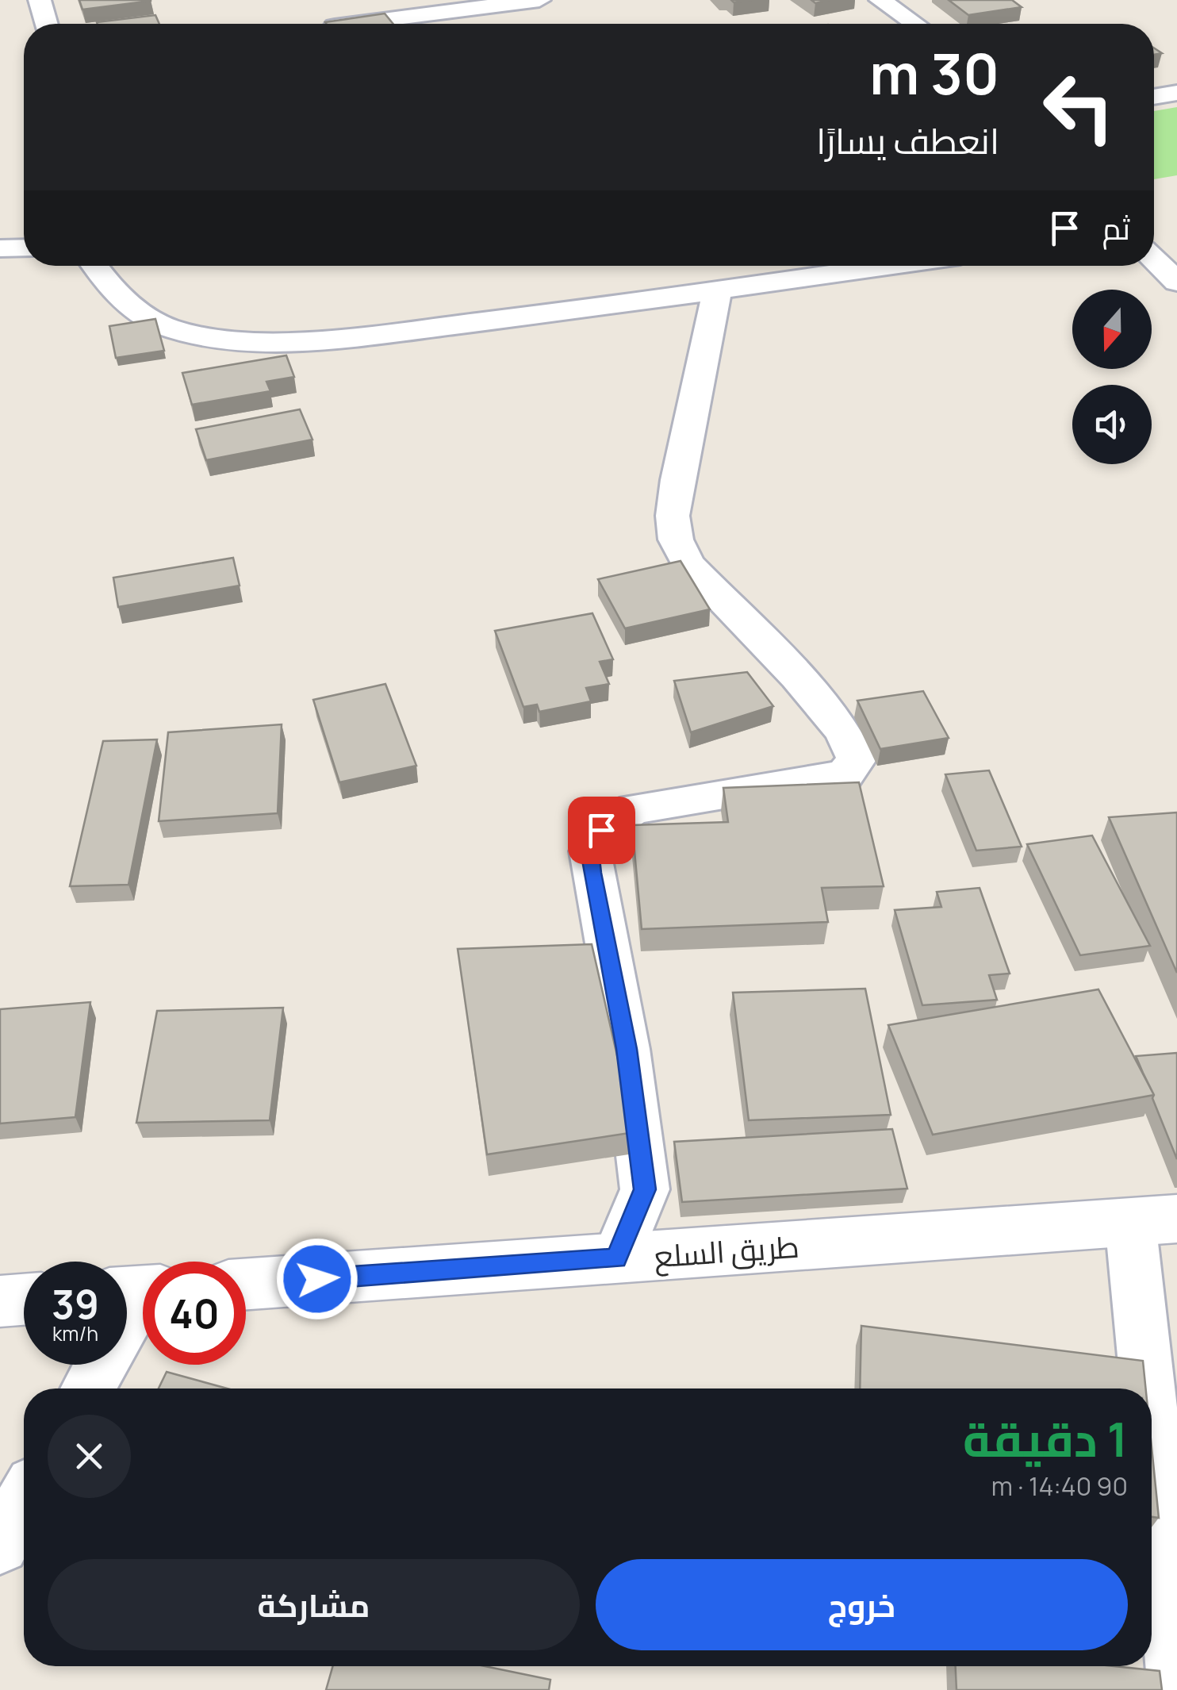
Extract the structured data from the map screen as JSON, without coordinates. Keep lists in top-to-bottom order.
{
  "streets": {
    "street": ["طريق السلع"]
  },
  "north": "bottom",
  "page": {
    "turn": ["30 m", "انعطف يسارًا"],
    "then": "ثم",
    "speed": "39 km/h",
    "limit": "40",
    "heading": ["1 دقيقة", "90 m · 14:40"],
    "buttons": ["خروج", "مشاركة"]
  }
}
